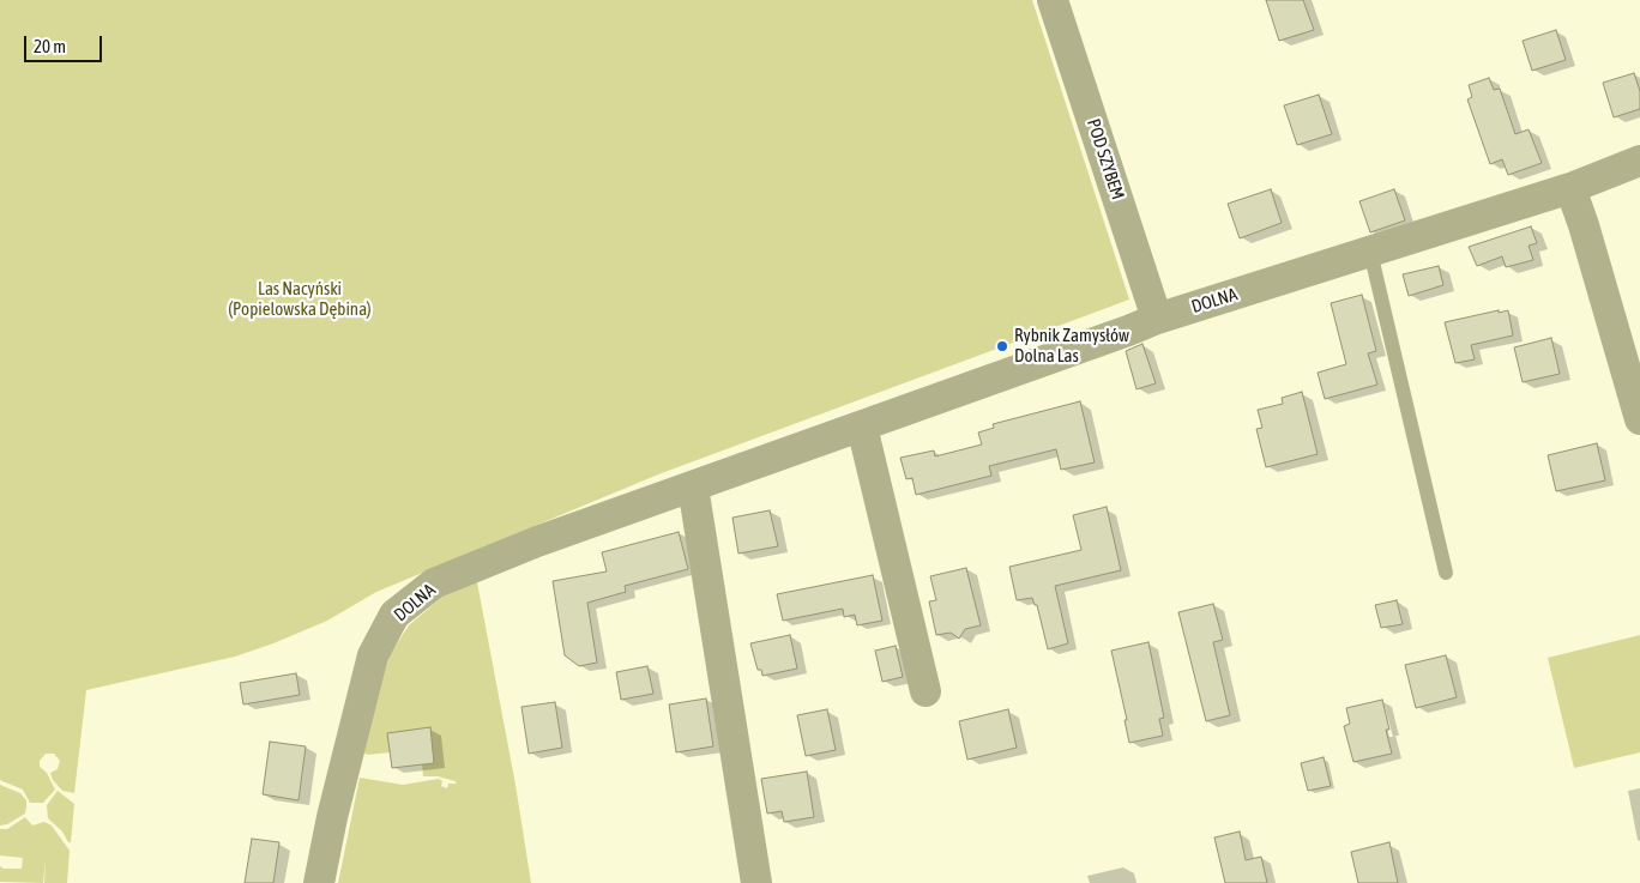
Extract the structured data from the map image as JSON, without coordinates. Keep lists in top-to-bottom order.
{
  "streets": {
    "street": ["POD SZYBEM", "DOLNA"]
  },
  "crossings": [
    ["POD SZYBEM", "DOLNA"]
  ],
  "parks": ["Las Nacyński (Popielowska Dębina)"],
  "places": ["Rybnik Zamysłów Dolna Las"],
  "scale_bar": "20 m"
}
